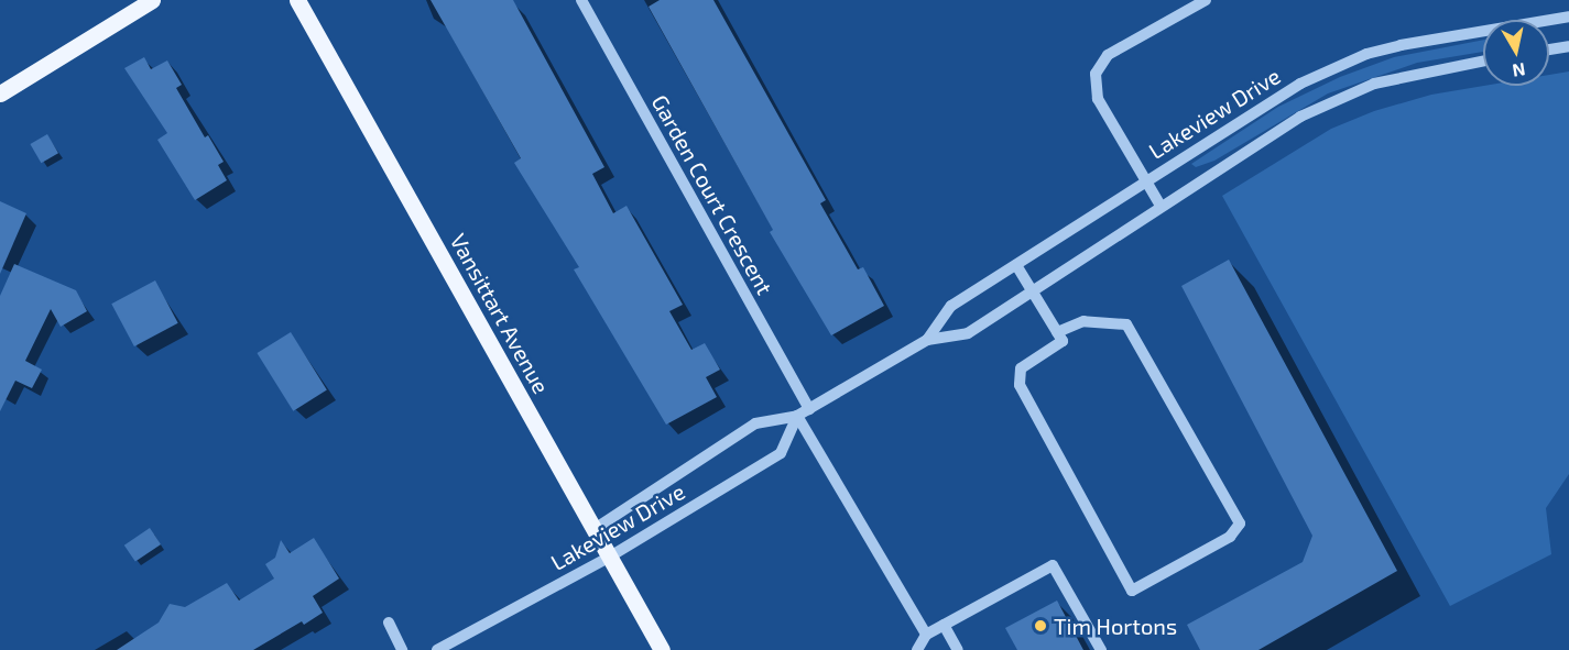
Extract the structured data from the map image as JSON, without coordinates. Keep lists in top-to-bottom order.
{
  "streets": {
    "main road": ["Vansittart Avenue"],
    "street": ["Lakeview Drive", "Garden Court Crescent"]
  },
  "crossings": [
    ["Lakeview Drive", "Garden Court Crescent"],
    ["Lakeview Drive", "Vansittart Avenue"]
  ],
  "places": ["Tim Hortons"],
  "north": "bottom"
}
